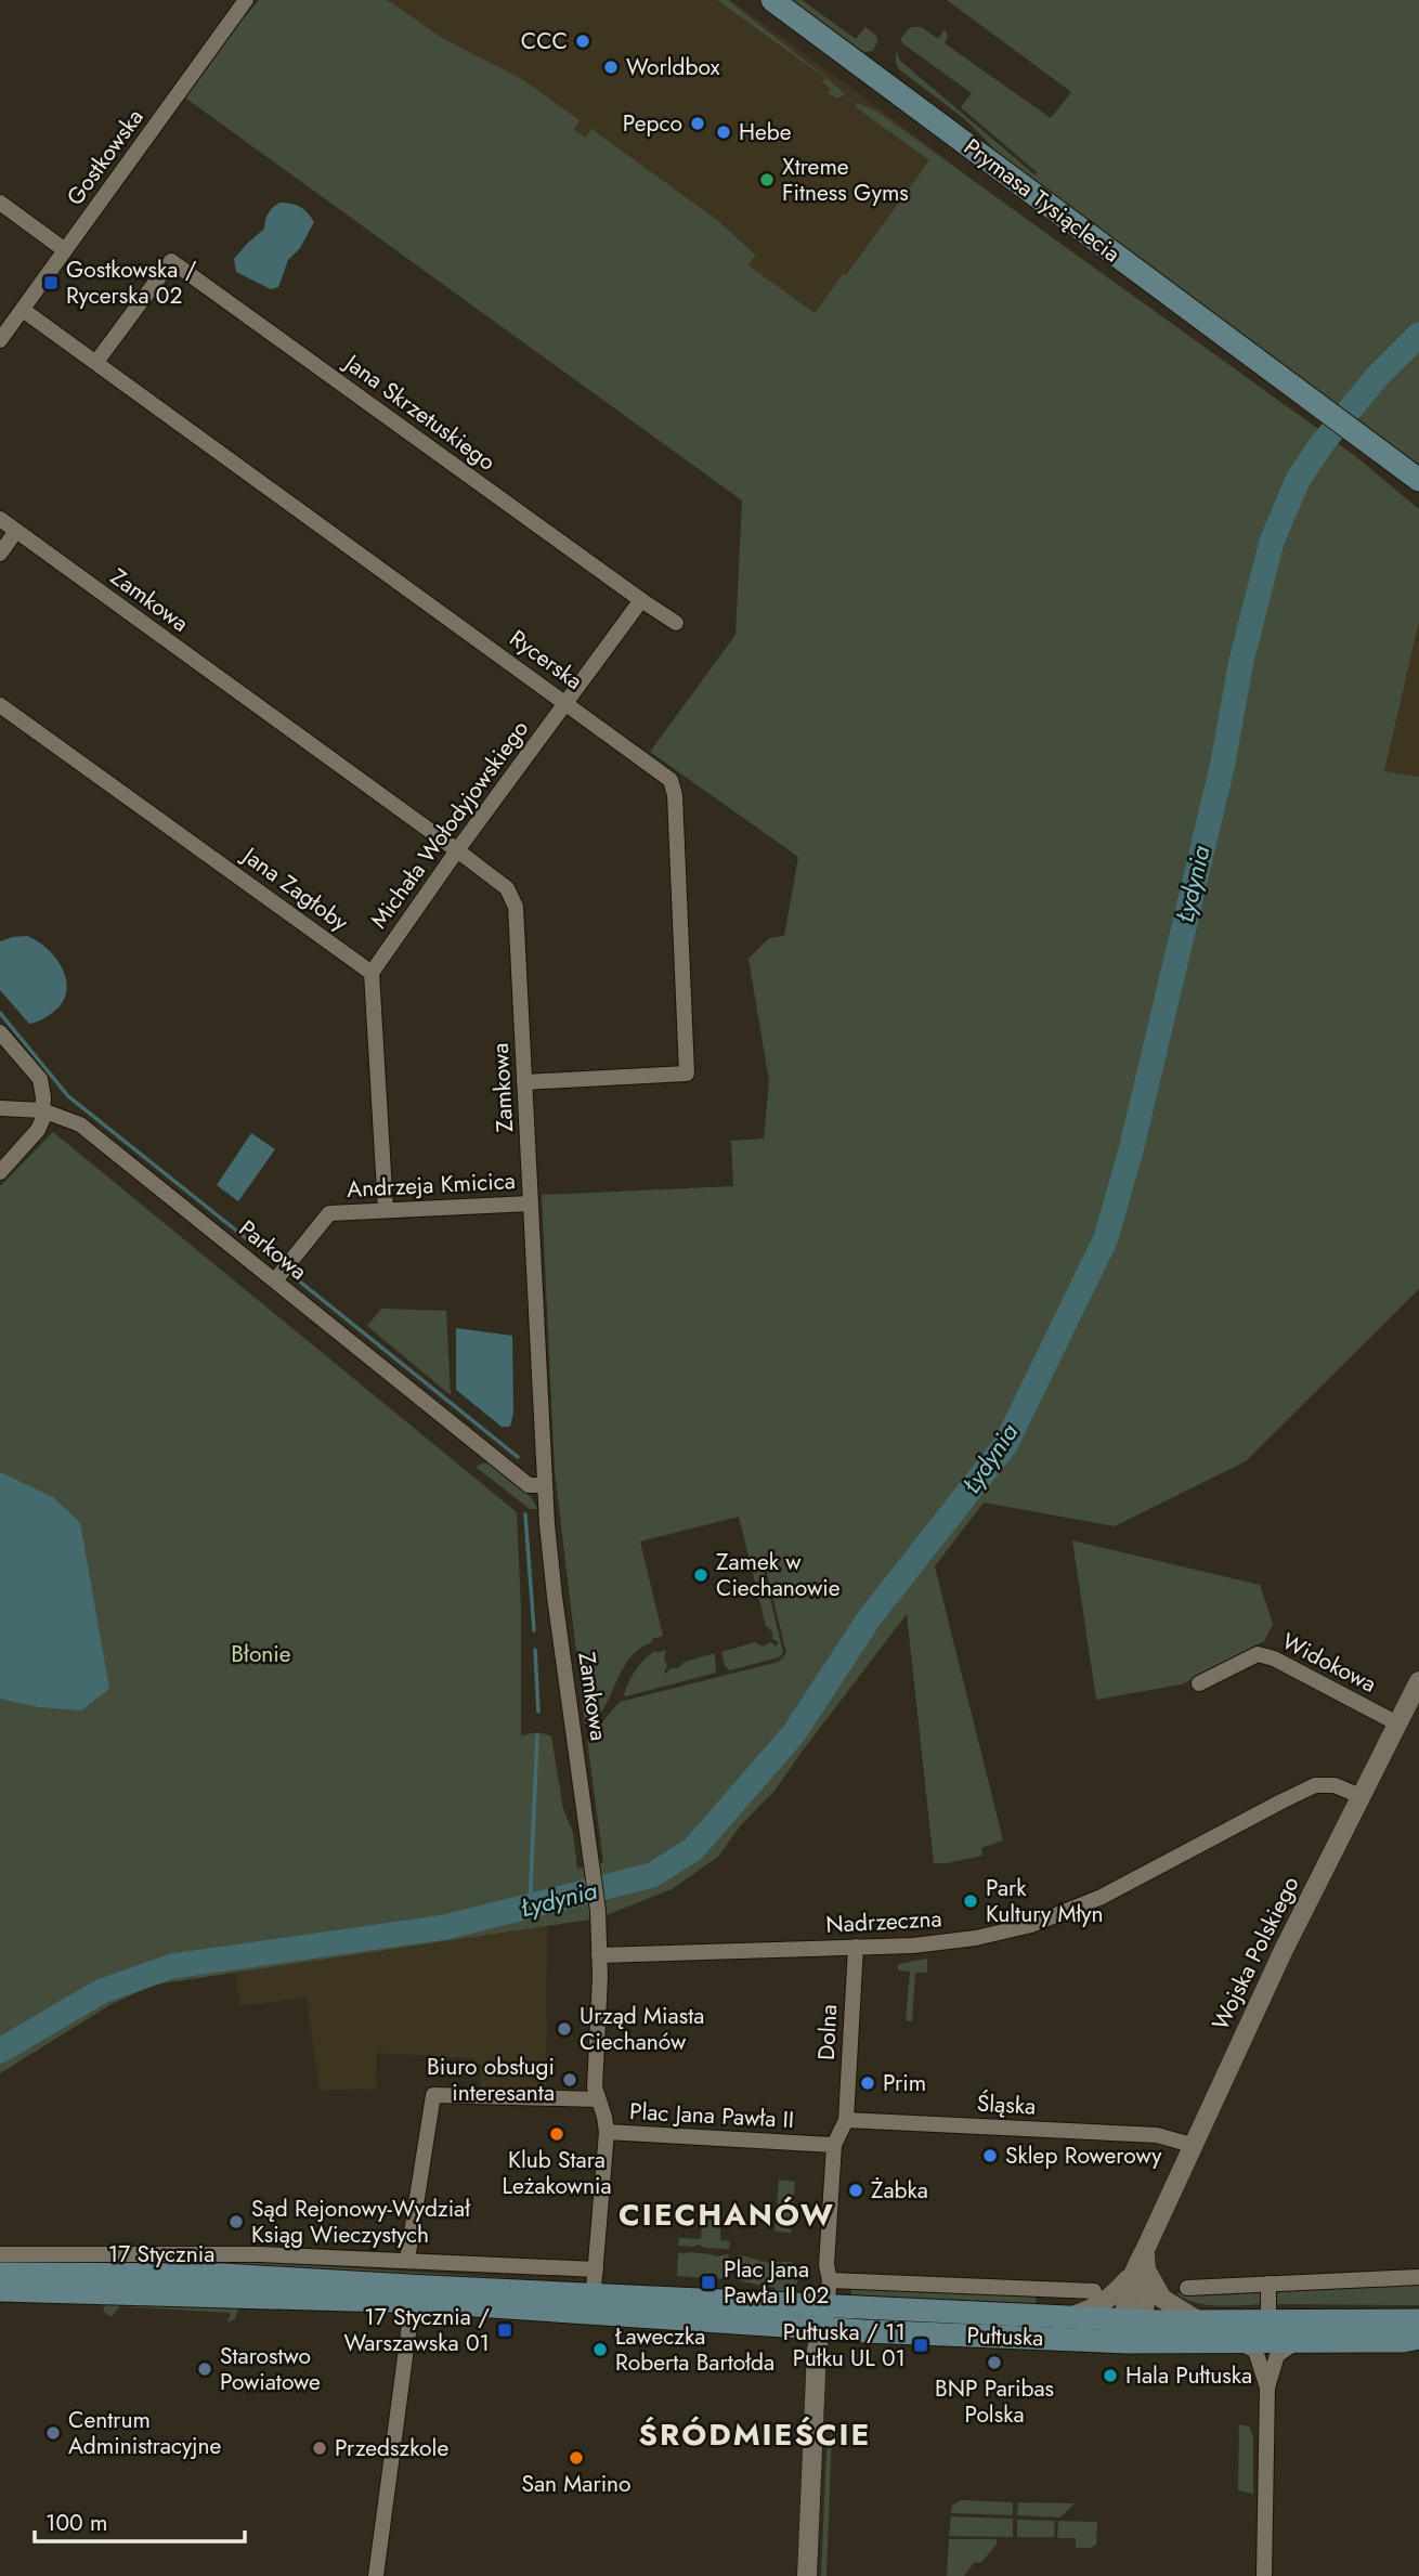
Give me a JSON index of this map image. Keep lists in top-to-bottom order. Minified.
{"streets":{"main road":["Prymasa Tysiąclecia","17 Stycznia","Pułtuska"],"street":["Gostkowska","Jana Skrzetuskiego","Zamkowa","Rycerska","Michała Wołodyjowskiego","Jana Zagłoby","Andrzeja Kmicica","Parkowa","Widokowa","Nadrzeczna","Wojska Polskiego","Dolna","Śląska","Plac Jana Pawła II"]},"crossings":[["Gostkowska","Rycerska"],["Jana Skrzetuskiego","Rycerska"],["Zamkowa","Rycerska"],["Zamkowa","Michała Wołodyjowskiego"],["Zamkowa","Andrzeja Kmicica"],["Zamkowa","Parkowa"],["Zamkowa","Nadrzeczna"],["Zamkowa","Plac Jana Pawła II"],["Rycerska","Michała Wołodyjowskiego"],["Michała Wołodyjowskiego","Jana Zagłoby"],["Andrzeja Kmicica","Parkowa"],["Widokowa","Wojska Polskiego"],["Nadrzeczna","Wojska Polskiego"],["Nadrzeczna","Dolna"],["Wojska Polskiego","Śląska"],["Wojska Polskiego","Pułtuska"],["Dolna","Śląska"],["Plac Jana Pawła II","17 Stycznia"],["Plac Jana Pawła II","Pułtuska"],["17 Stycznia","Pułtuska"]],"districts":["CIECHANÓW","ŚRÓDMIEŚCIE"],"water":["Łydynia"],"parks":["Błonie"],"places":{"other":["CCC","Worldbox","Pepco","Hebe","Xtreme Fitness Gyms","Zamek w Ciechanowie","Park Kultury Młyn","Urząd Miasta Ciechanów","Biuro obsługi interesanta","Prim","Klub Stara Leżakownia","Sklep Rowerowy","Żabka","Sąd Rejonowy-Wydział Ksiąg Wieczystych","Ławeczka Roberta Bartołda","BNP Paribas Polska","Starostwo Powiatowe","Hala Pułtuska","Centrum Administracyjne","Przedszkole","San Marino"],"transit":["Gostkowska / Rycerska 02","Plac Jana Pawła II 02","17 Stycznia / Warszawska 01","Pułtuska / 11 Pułku UL 01"]},"scale_bar":"100 m"}
